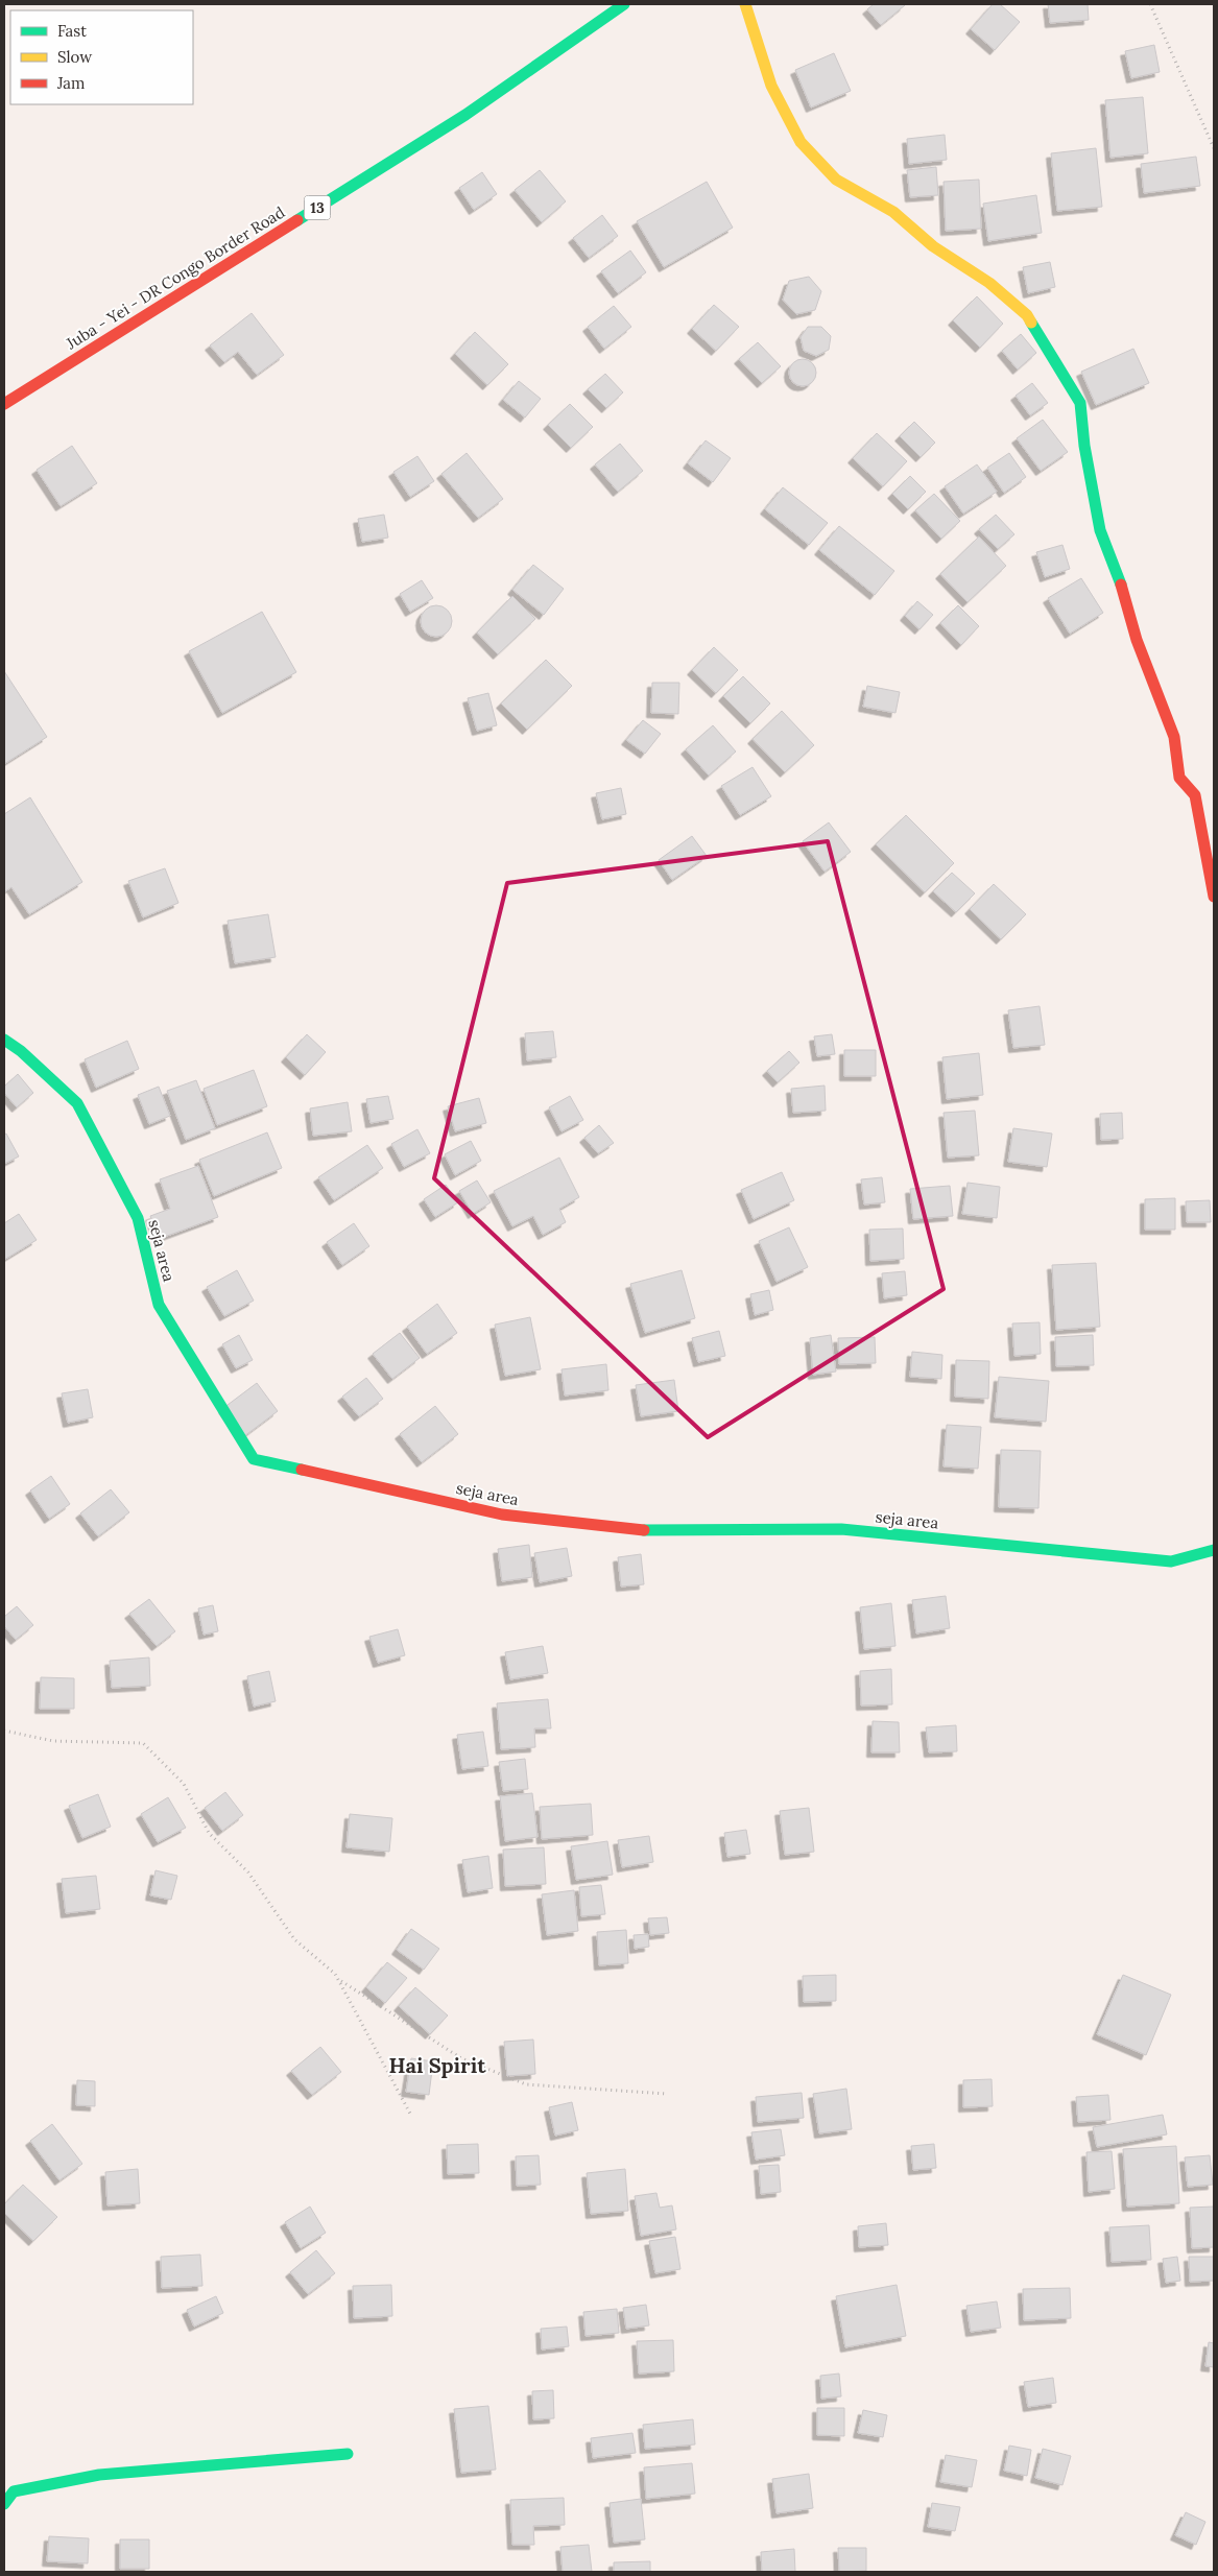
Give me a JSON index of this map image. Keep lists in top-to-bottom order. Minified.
{"streets":{"street":["13","Juba - Yei - DR Congo Border Road","seja area"]},"districts":["Hai Spirit"],"legend":["Fast","Slow","Jam"]}
